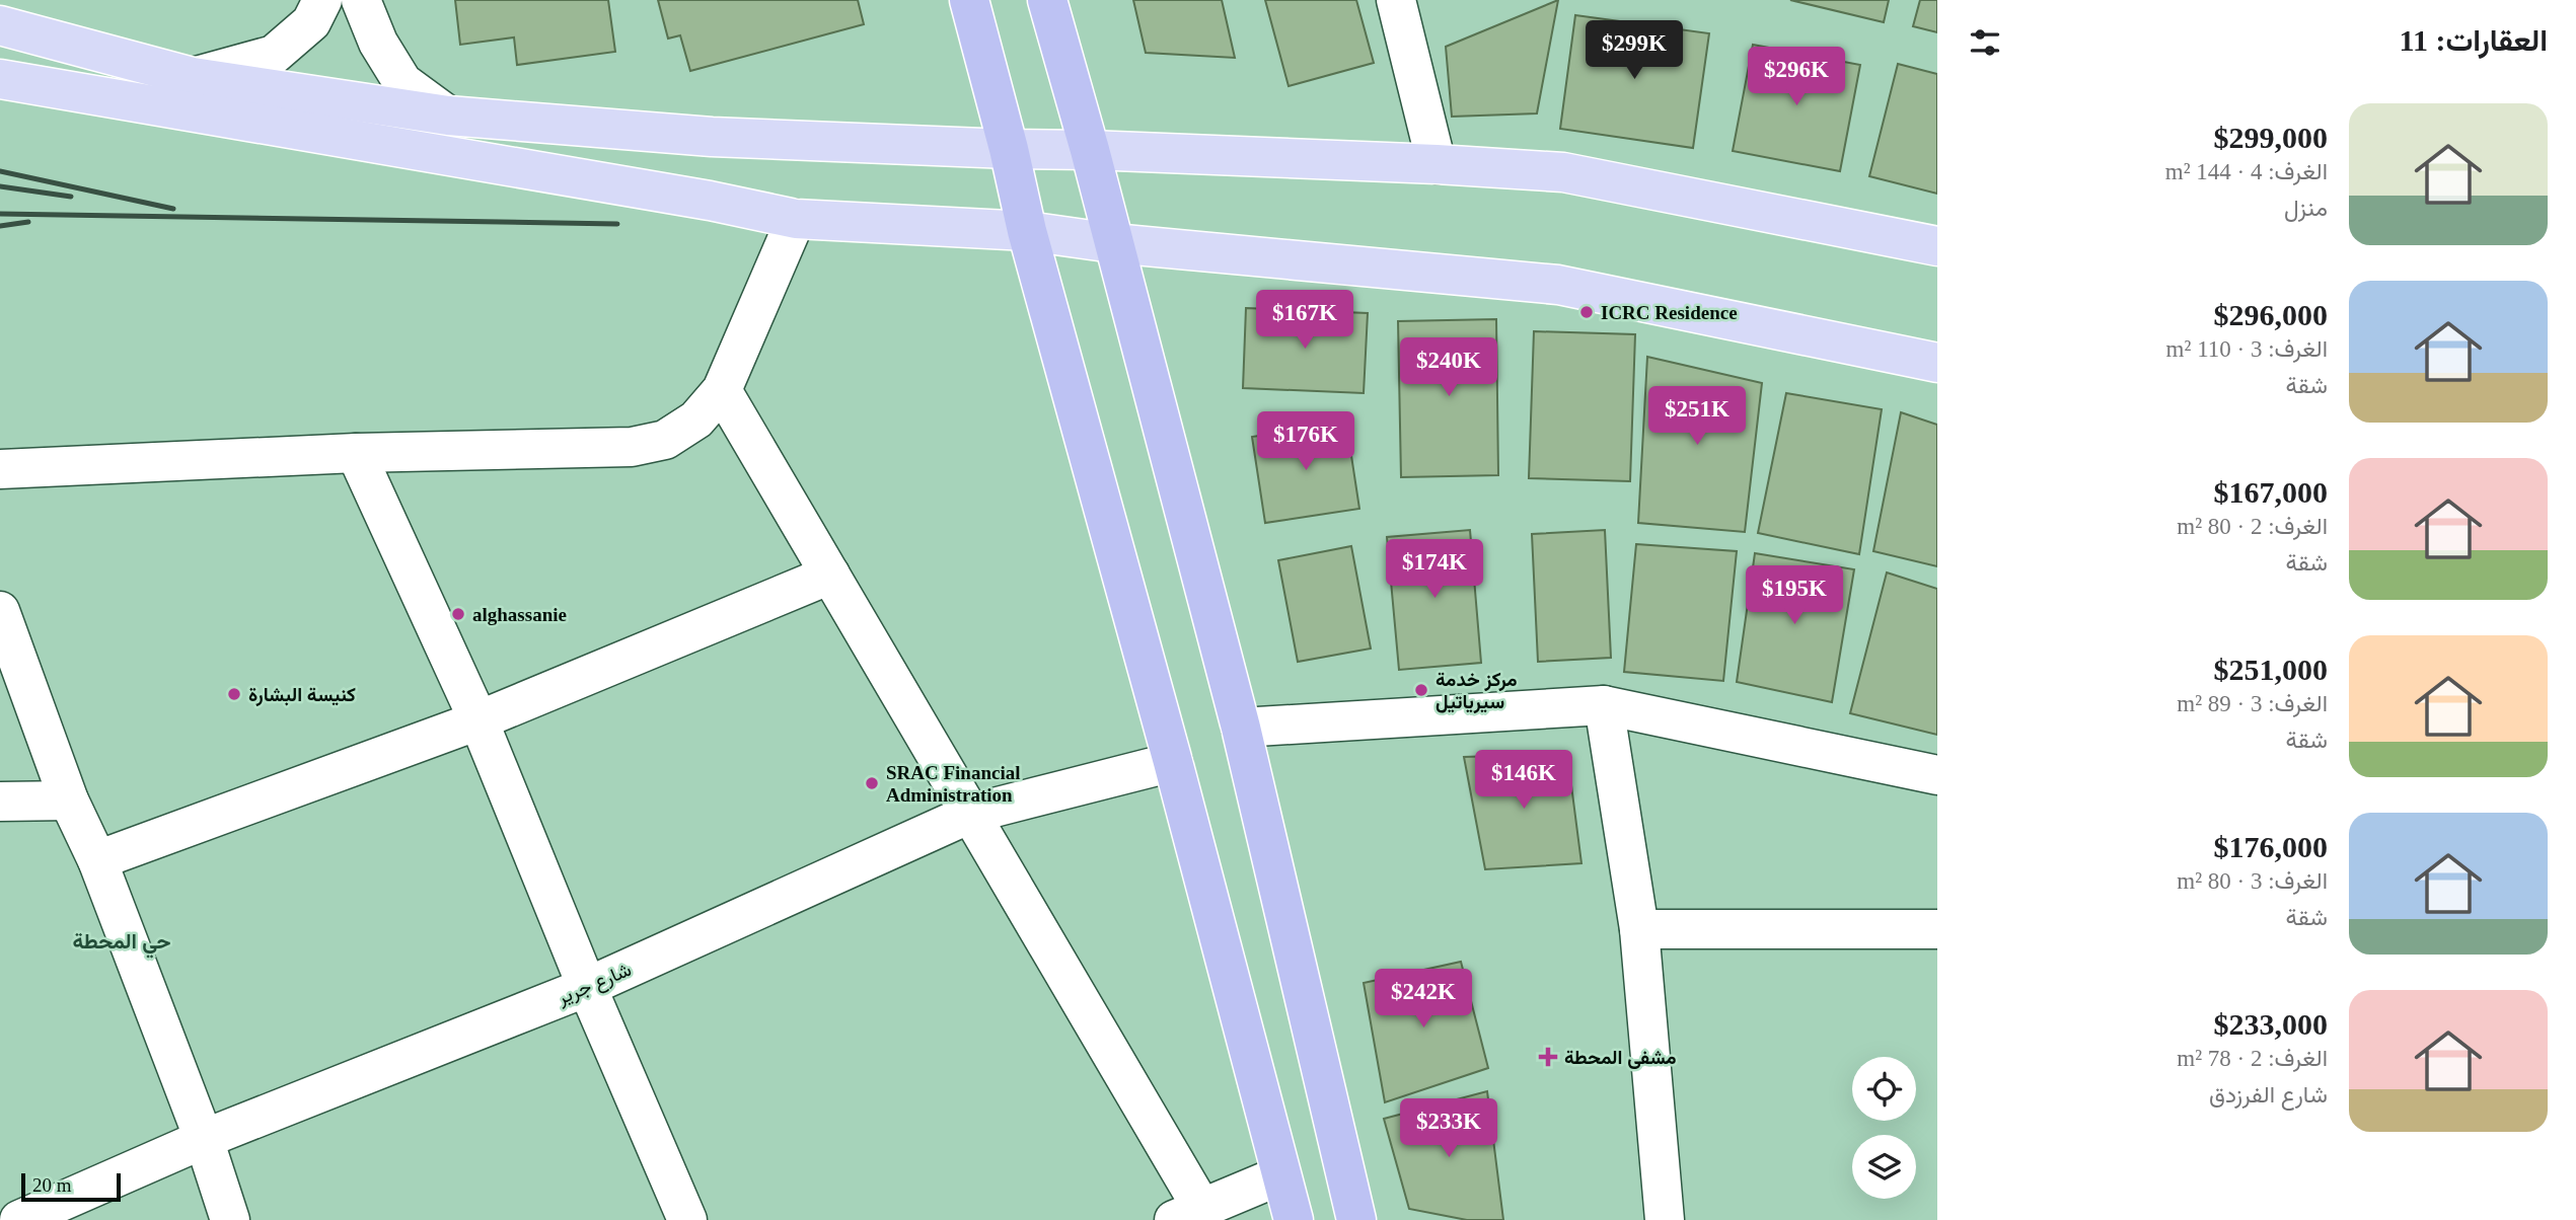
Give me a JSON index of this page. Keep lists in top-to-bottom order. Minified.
{"streets":{"street":["شارع جرير"]},"districts":["حي المحطة"],"places":{"other":["ICRC Residence","alghassanie","مركز خدمة سيرياتيل","كنيسة البشارة","SRAC Financial Administration"],"health":["مشفى المحطة"]},"scale_bar":"20 m","page":{"heading":"العقارات: 11","price":["$299K","$296K","$167K","$240K","$251K","$176K","$174K","$195K","$146K","$242K","$233K"],"list":[{"name":"$299,000","note":"الغرف: 4 · 144 m² · منزل"},{"name":"$296,000","note":"الغرف: 3 · 110 m² · شقة"},{"name":"$167,000","note":"الغرف: 2 · 80 m² · شقة"},{"name":"$251,000","note":"الغرف: 3 · 89 m² · شقة"},{"name":"$176,000","note":"الغرف: 3 · 80 m² · شقة"},{"name":"$233,000","note":"الغرف: 2 · 78 m² · شارع الفرزدق"}],"scale":"20 m"}}
